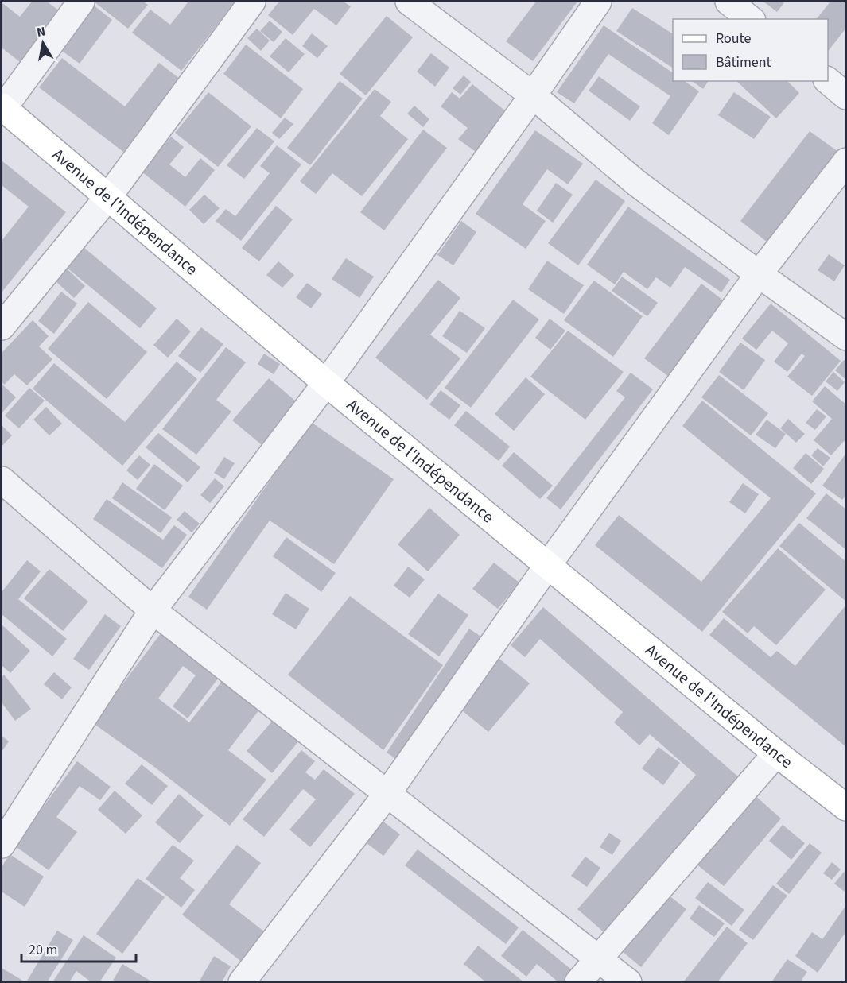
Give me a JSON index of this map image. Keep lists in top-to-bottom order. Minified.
{"streets":{"main road":["Avenue de l'Indépendance"]},"legend":["Route","Bâtiment"],"scale_bar":"20 m","north":"top"}
